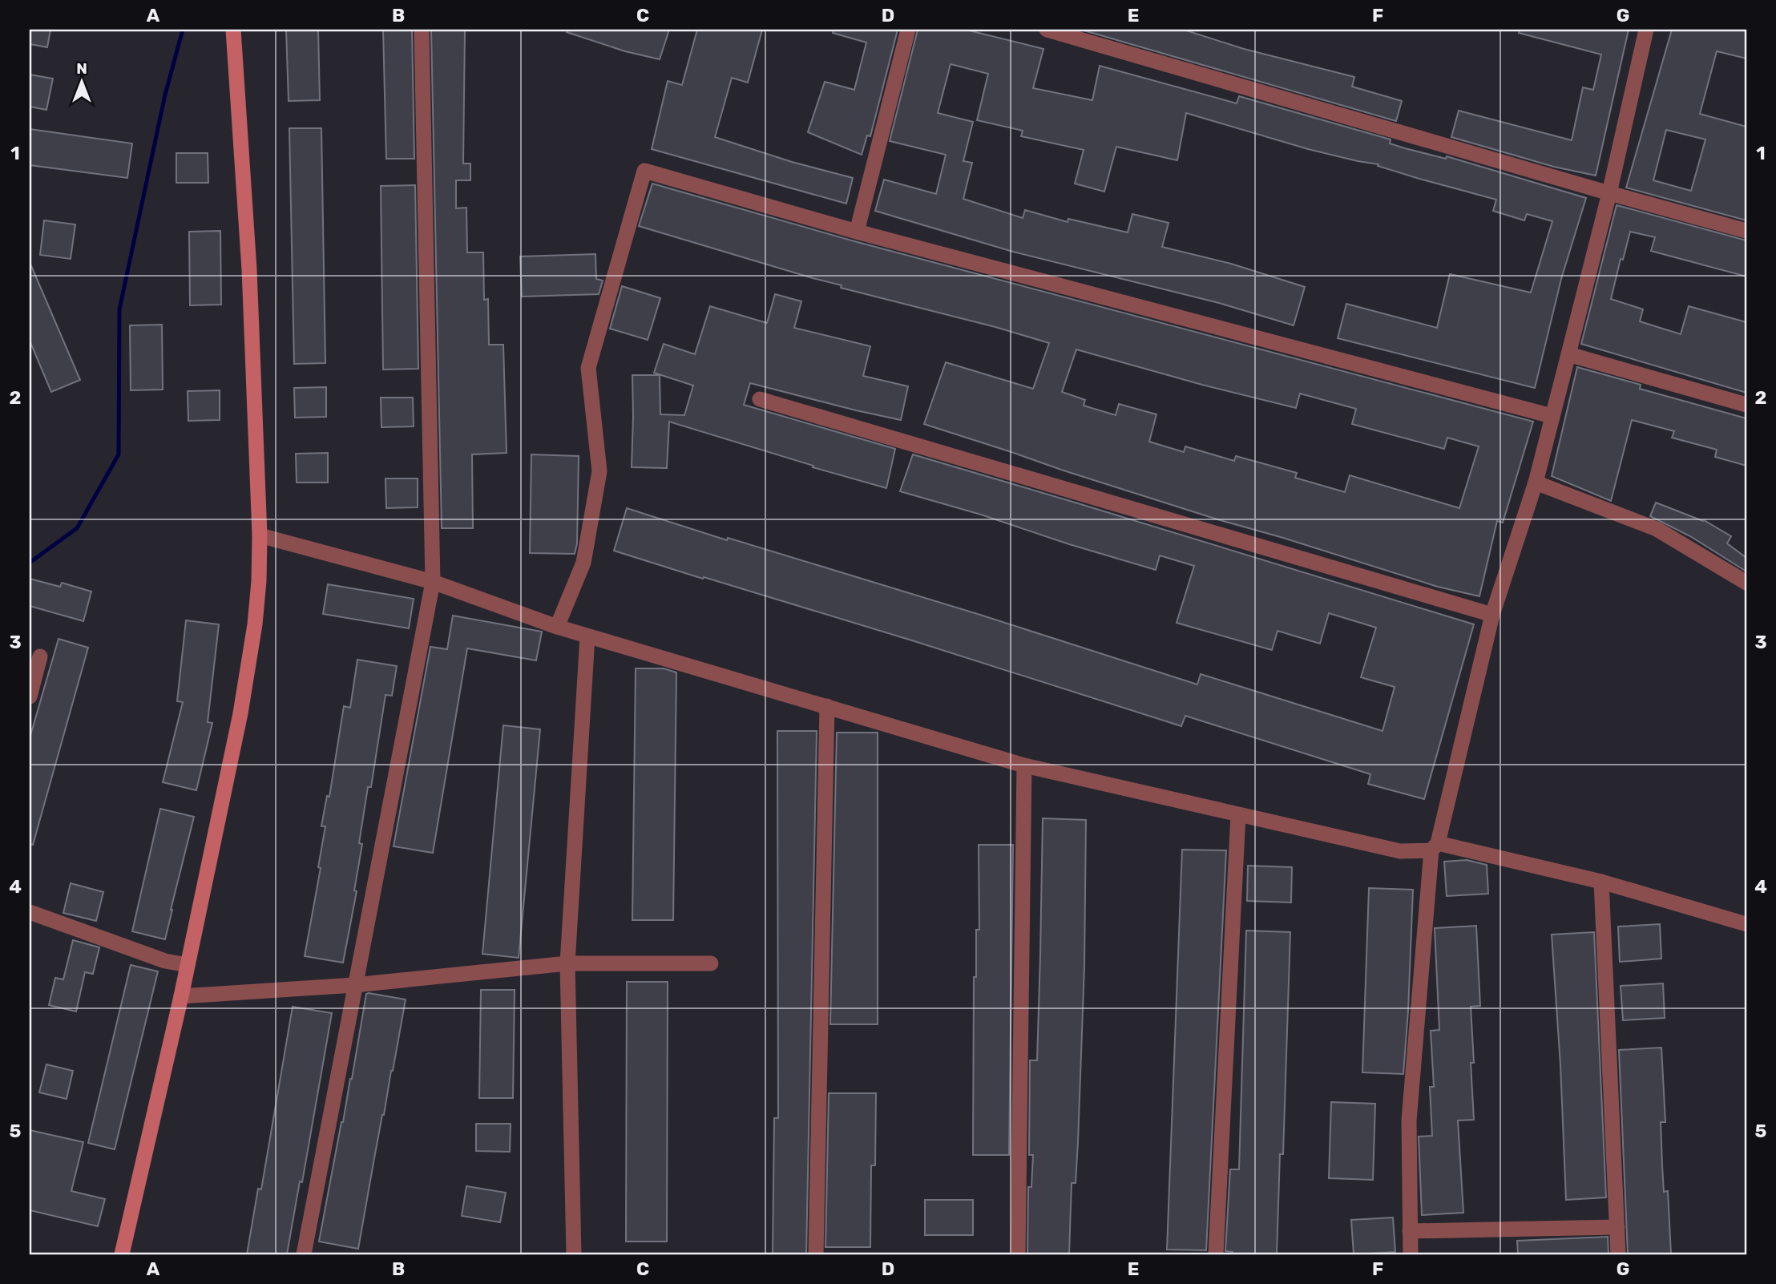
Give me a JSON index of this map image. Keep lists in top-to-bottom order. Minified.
{"north":"top","grid":{"columns":["A","B","C","D","E","F","G"],"rows":["1","2","3","4","5"]}}
